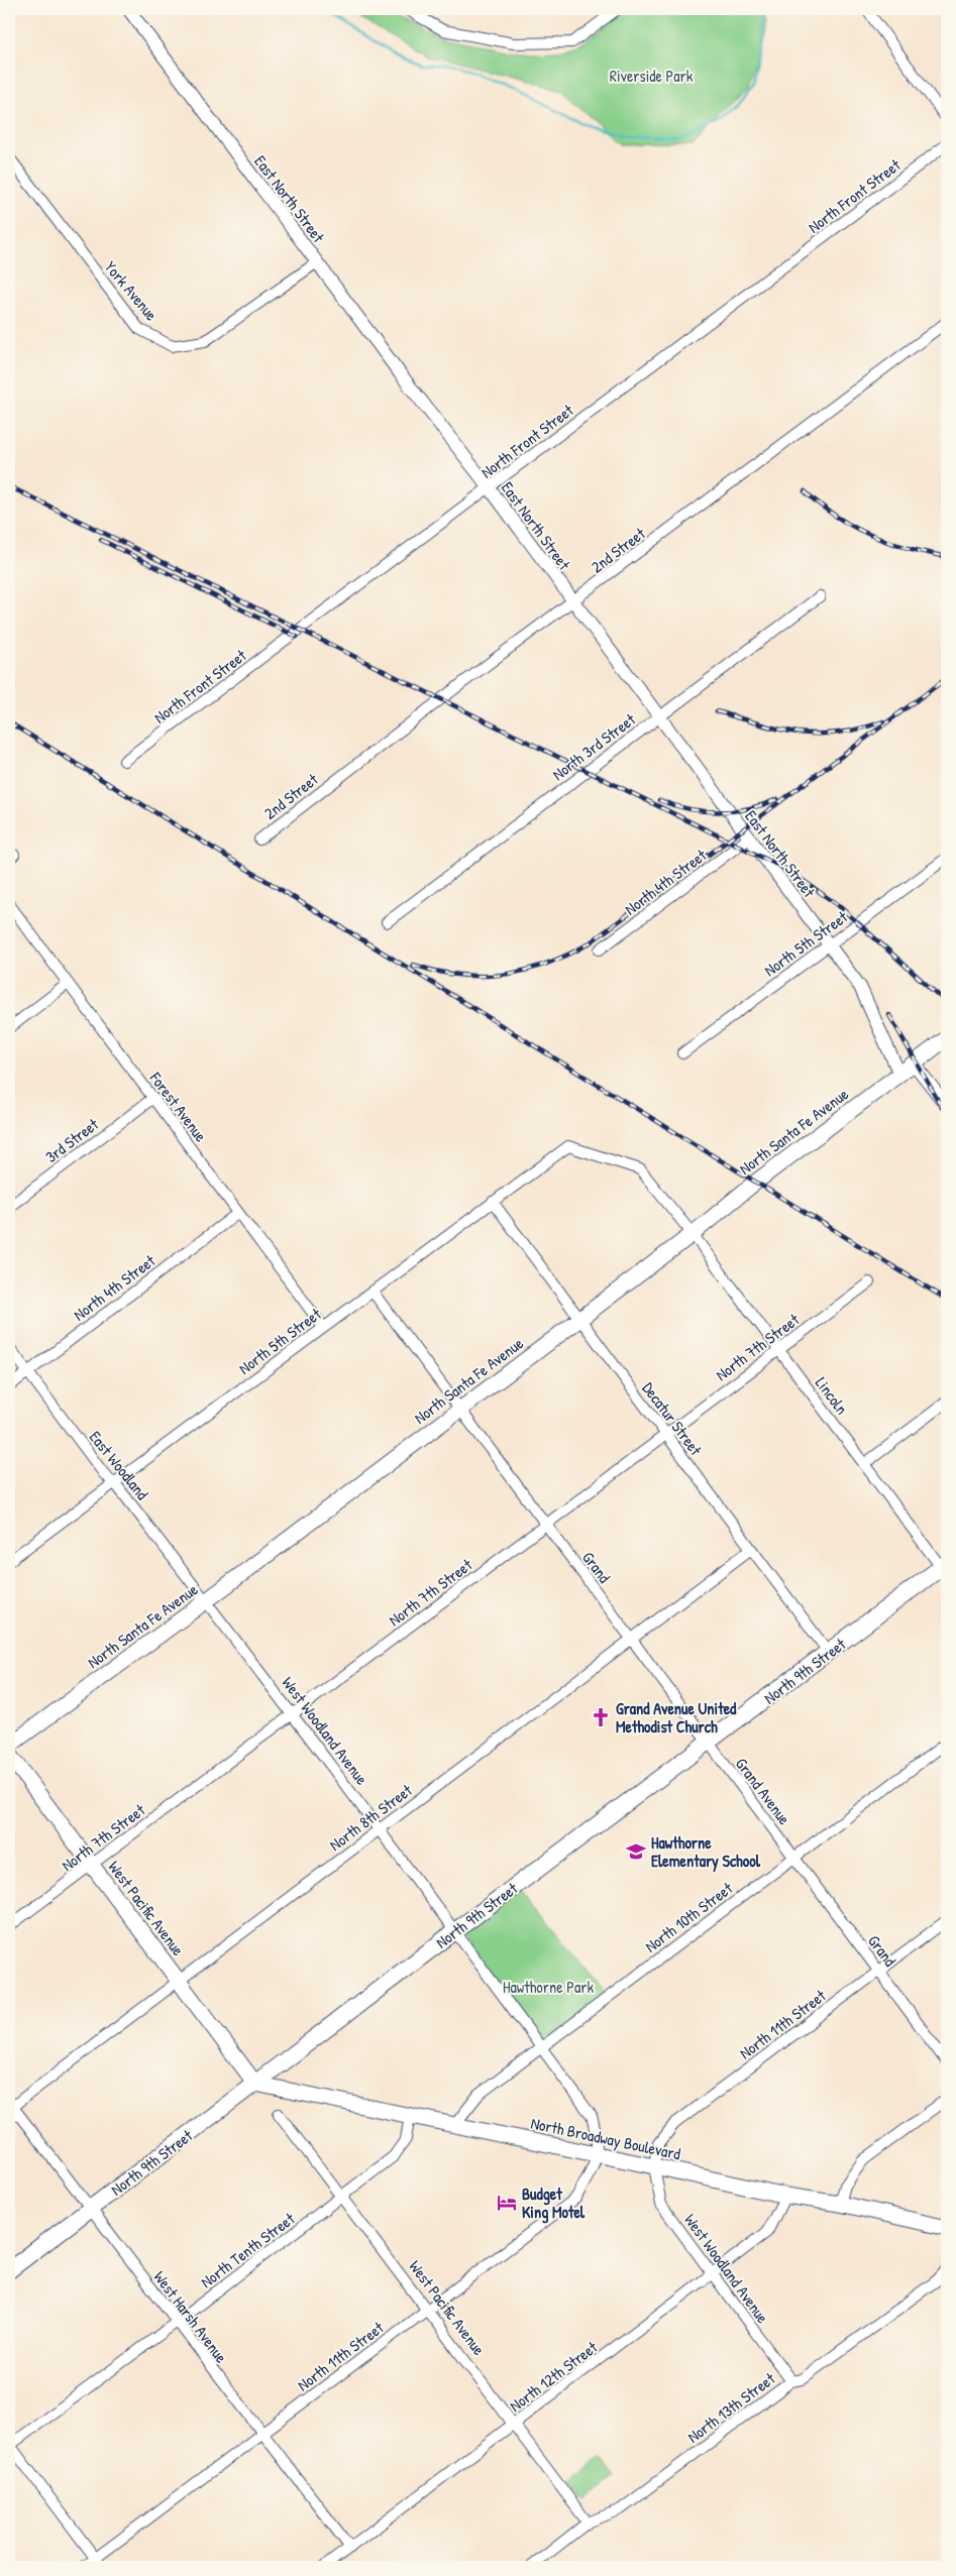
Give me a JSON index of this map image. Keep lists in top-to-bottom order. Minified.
{"streets":{"main road":["North Santa Fe Avenue","North 9th Street","West Pacific Avenue","North Broadway Boulevard"],"street":["North Front Street","East North Street","York Avenue","2nd Street","North 3rd Street","North 4th Street","North 5th Street","Forest Avenue","3rd Street","North 7th Street","Lincoln","Decatur Street","East Woodland","Grand","West Woodland Avenue","Grand Avenue","North 8th Street","North 10th Street","North 11th Street","North Tenth Street","West Harsh Avenue","North 12th Street","North 13th Street"]},"crossings":[["North Front Street","East North Street"],["East North Street","York Avenue"],["East North Street","2nd Street"],["East North Street","North 3rd Street"],["East North Street","North 4th Street"],["East North Street","North 5th Street"],["East North Street","North Santa Fe Avenue"],["North 4th Street","Forest Avenue"],["North 4th Street","East Woodland"],["North 5th Street","Forest Avenue"],["North 5th Street","Lincoln"],["North 5th Street","Decatur Street"],["North 5th Street","East Woodland"],["North 5th Street","Grand"],["Forest Avenue","3rd Street"],["North Santa Fe Avenue","Lincoln"],["North Santa Fe Avenue","Decatur Street"],["North Santa Fe Avenue","East Woodland"],["North Santa Fe Avenue","Grand"],["North Santa Fe Avenue","West Woodland Avenue"],["North 7th Street","Lincoln"],["North 7th Street","Decatur Street"],["North 7th Street","Grand"],["North 7th Street","West Woodland Avenue"],["North 7th Street","West Pacific Avenue"],["Lincoln","North 9th Street"],["Decatur Street","North 9th Street"],["Decatur Street","North 8th Street"],["East Woodland","West Woodland Avenue"],["Grand","North 9th Street"],["Grand","Grand Avenue"],["Grand","North 8th Street"],["Grand","North 10th Street"],["Grand","North 11th Street"],["North 9th Street","West Woodland Avenue"],["North 9th Street","Grand Avenue"],["North 9th Street","West Pacific Avenue"],["North 9th Street","North Broadway Boulevard"],["North 9th Street","West Harsh Avenue"],["West Woodland Avenue","North 8th Street"],["West Woodland Avenue","North 10th Street"],["West Woodland Avenue","North 11th Street"],["West Woodland Avenue","North Broadway Boulevard"],["West Woodland Avenue","North 12th Street"],["West Woodland Avenue","North 13th Street"],["Grand Avenue","North 10th Street"],["North 8th Street","West Pacific Avenue"],["North 8th Street","West Harsh Avenue"],["West Pacific Avenue","North 11th Street"],["West Pacific Avenue","North Broadway Boulevard"],["West Pacific Avenue","North Tenth Street"],["West Pacific Avenue","North 12th Street"],["West Pacific Avenue","North 13th Street"],["North 10th Street","North Broadway Boulevard"],["North 11th Street","North Broadway Boulevard"],["North 11th Street","West Harsh Avenue"],["North Broadway Boulevard","North Tenth Street"],["North Broadway Boulevard","North 12th Street"],["North Tenth Street","West Harsh Avenue"],["West Harsh Avenue","North 12th Street"]],"parks":["Riverside Park","Hawthorne Park"],"places":{"church":["Grand Avenue United Methodist Church"],"school or university":["Hawthorne Elementary School"],"hotel":["Budget King Motel"]}}
